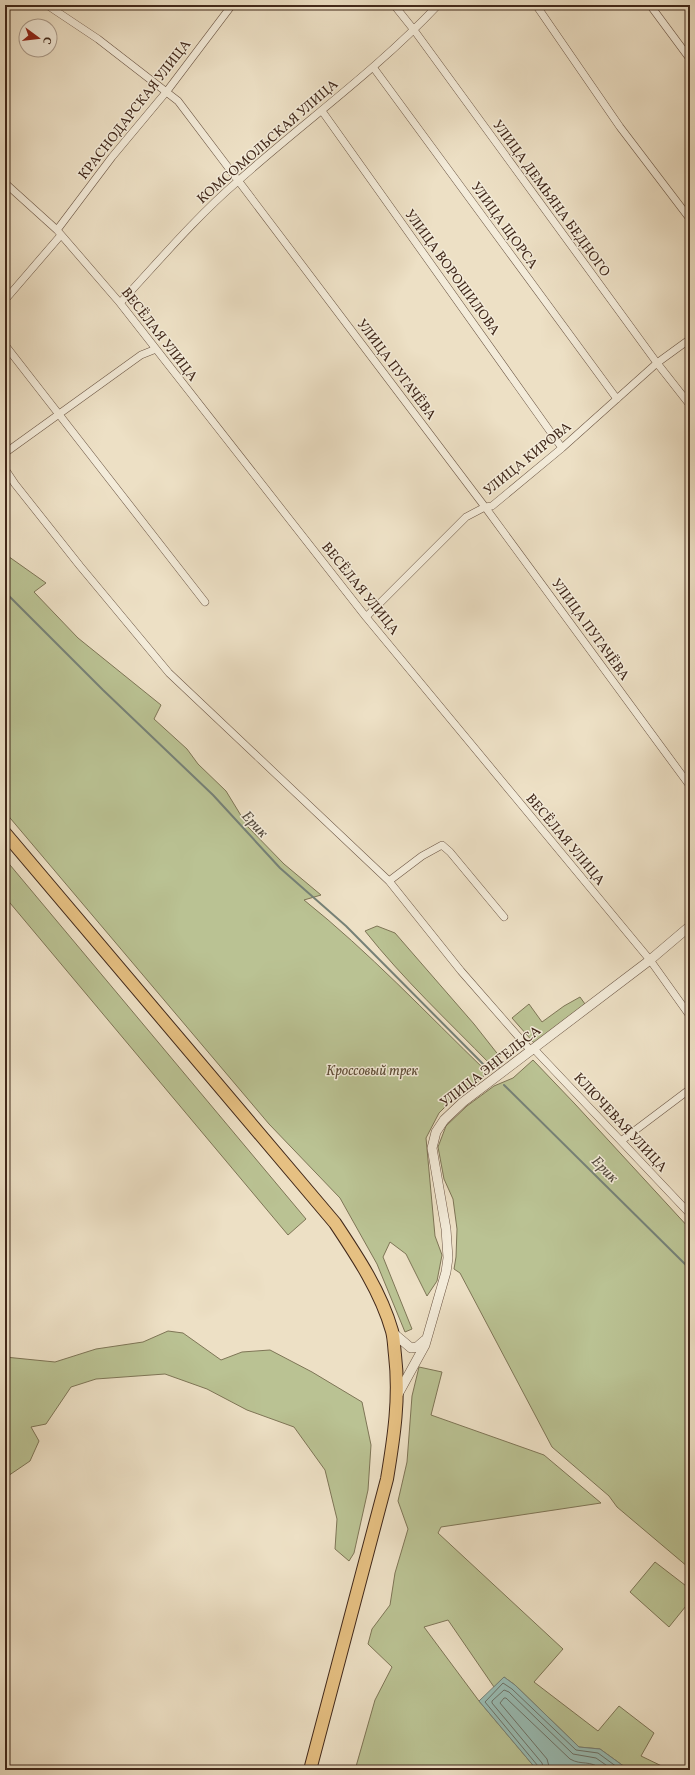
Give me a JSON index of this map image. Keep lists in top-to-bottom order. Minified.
{"streets":{"street":["КРАСНОДАРСКАЯ УЛИЦА","КОМСОМОЛЬСКАЯ УЛИЦА","УЛИЦА ДЕМЬЯНА БЕДНОГО","УЛИЦА ЩОРСА","УЛИЦА ВОРОШИЛОВА","ВЕСЁЛАЯ УЛИЦА","УЛИЦА ПУГАЧЁВА","УЛИЦА КИРОВА","УЛИЦА ЭНГЕЛЬСА","КЛЮЧЕВАЯ УЛИЦА"]},"crossings":[["КРАСНОДАРСКАЯ УЛИЦА","ВЕСЁЛАЯ УЛИЦА"],["КРАСНОДАРСКАЯ УЛИЦА","УЛИЦА ПУГАЧЁВА"],["КОМСОМОЛЬСКАЯ УЛИЦА","УЛИЦА ДЕМЬЯНА БЕДНОГО"],["КОМСОМОЛЬСКАЯ УЛИЦА","УЛИЦА ЩОРСА"],["КОМСОМОЛЬСКАЯ УЛИЦА","УЛИЦА ВОРОШИЛОВА"],["КОМСОМОЛЬСКАЯ УЛИЦА","ВЕСЁЛАЯ УЛИЦА"],["КОМСОМОЛЬСКАЯ УЛИЦА","УЛИЦА ПУГАЧЁВА"],["УЛИЦА ДЕМЬЯНА БЕДНОГО","УЛИЦА КИРОВА"],["УЛИЦА ЩОРСА","УЛИЦА КИРОВА"],["УЛИЦА ВОРОШИЛОВА","УЛИЦА КИРОВА"],["ВЕСЁЛАЯ УЛИЦА","УЛИЦА КИРОВА"],["ВЕСЁЛАЯ УЛИЦА","УЛИЦА ЭНГЕЛЬСА"],["УЛИЦА ПУГАЧЁВА","УЛИЦА КИРОВА"],["УЛИЦА ЭНГЕЛЬСА","КЛЮЧЕВАЯ УЛИЦА"]],"water":["Ерик"],"parks":["Кроссовый трек"],"north":"right"}
